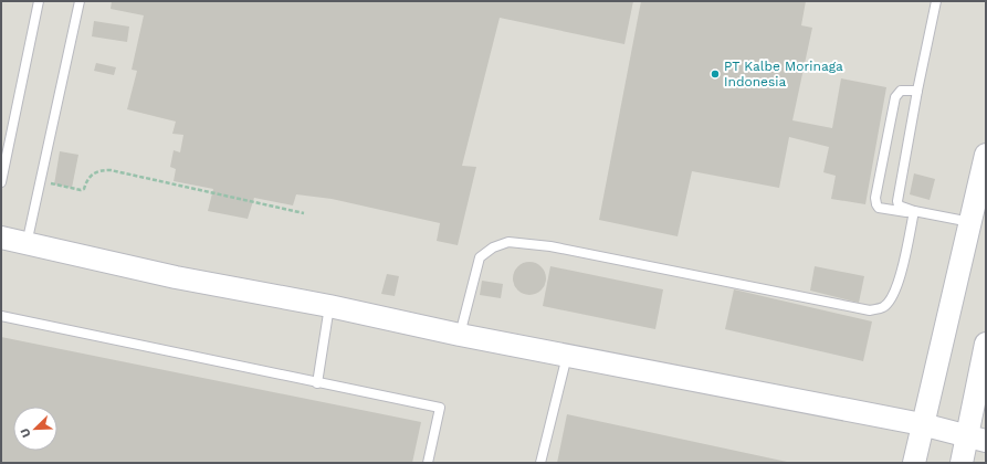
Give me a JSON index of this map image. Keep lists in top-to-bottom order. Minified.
{"places":["PT Kalbe Morinaga Indonesia"],"north":"bottom left"}
